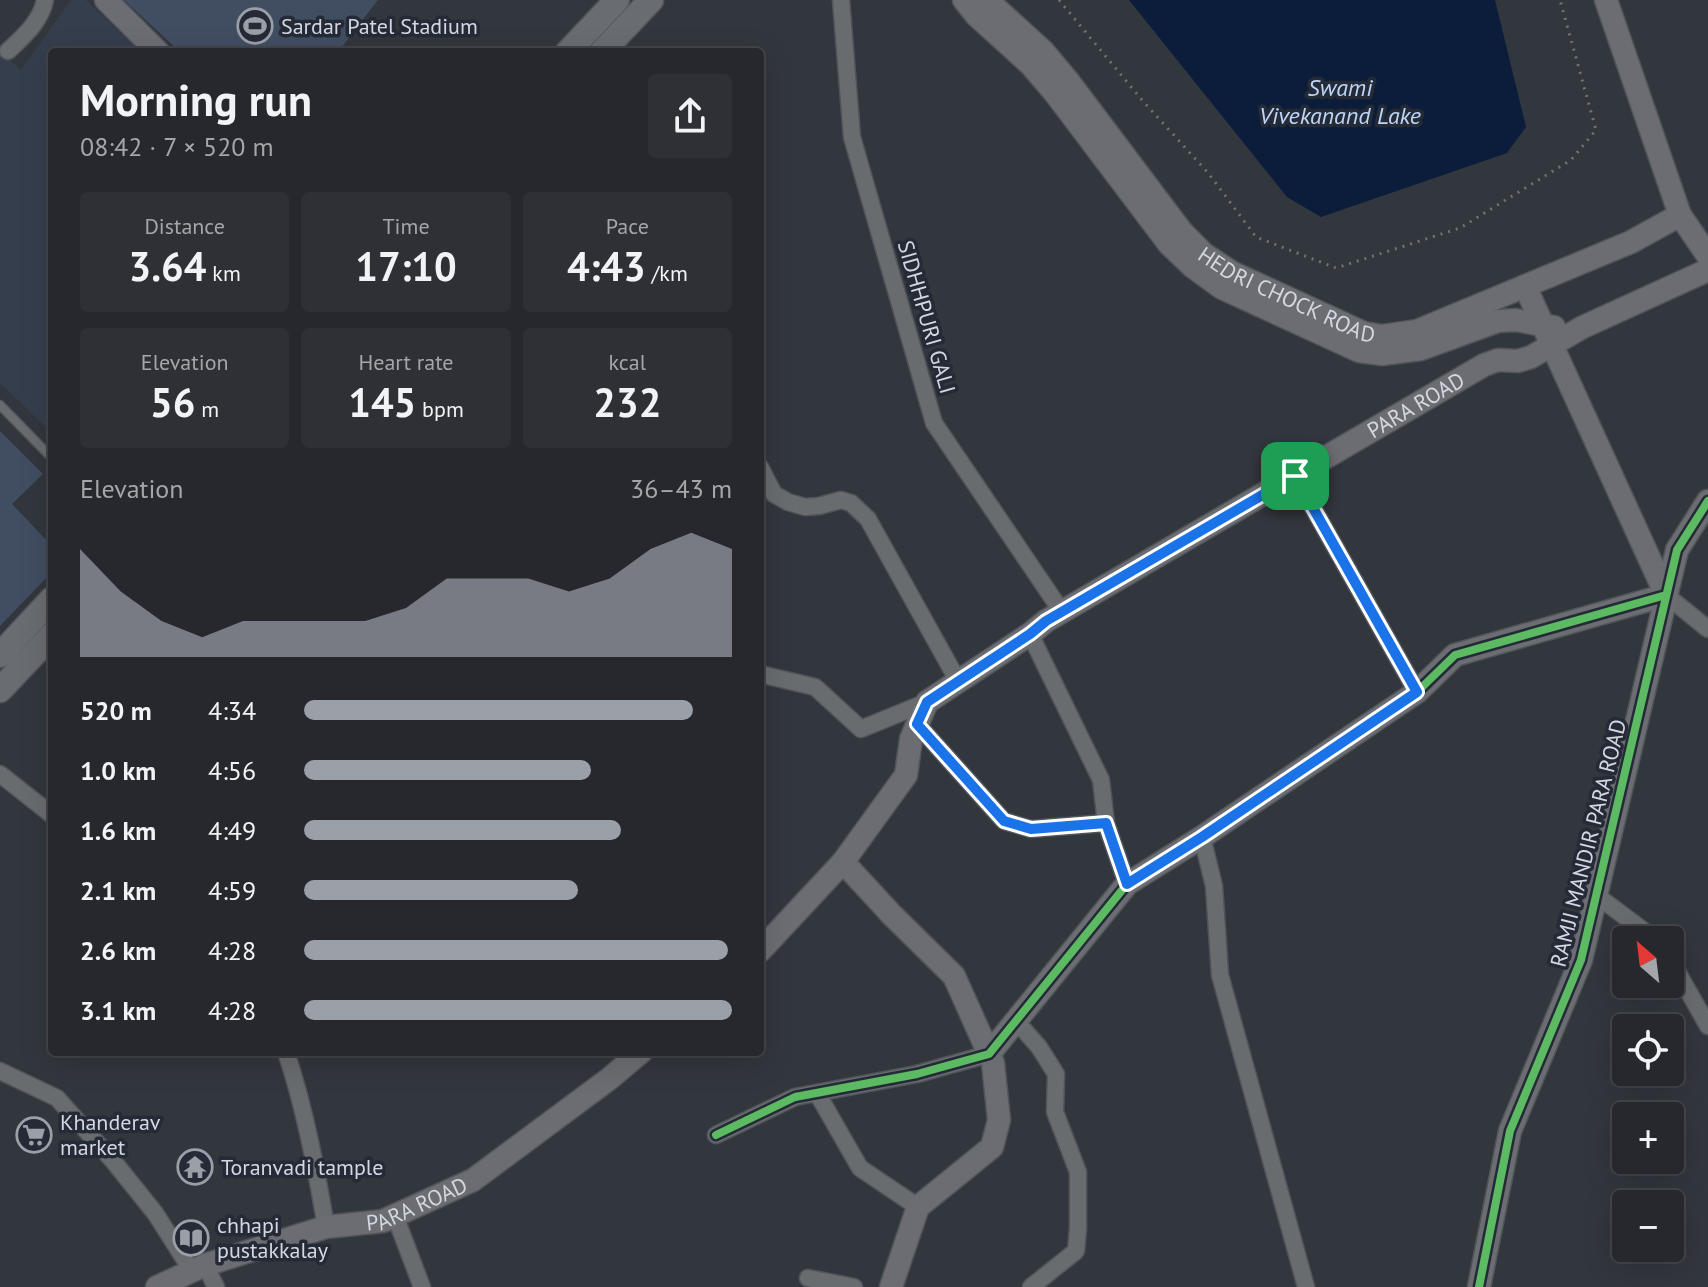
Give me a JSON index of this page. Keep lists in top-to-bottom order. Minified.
{"streets":{"street":["HEDRI CHOCK ROAD","SIDHHPURI GALI","PARA ROAD","RAMJI MANDIR PARA ROAD"]},"crossings":[["HEDRI CHOCK ROAD","PARA ROAD"],["SIDHHPURI GALI","PARA ROAD"]],"water":["Swami Vivekanand Lake"],"places":{"sports":["Sardar Patel Stadium"],"supermarket":["Khanderav market"],"temple":["Toranvadi tample"],"library":["chhapi pustakkalay"]},"north":"top left","page":{"heading":["Morning run","08:42 · 7 × 520 m"],"stats":[["Distance","3.64 km"],["Time","17:10"],["Pace","4:43 /km"],["Elevation","56 m"],["Heart rate","145 bpm"],["kcal","232"]],"chart":["Elevation","36–43 m"],"list":[{"name":"520 m","note":"4:34"},{"name":"1.0 km","note":"4:56"},{"name":"1.6 km","note":"4:49"},{"name":"2.1 km","note":"4:59"},{"name":"2.6 km","note":"4:28"},{"name":"3.1 km","note":"4:28"}],"map_buttons":["+","−"]}}
